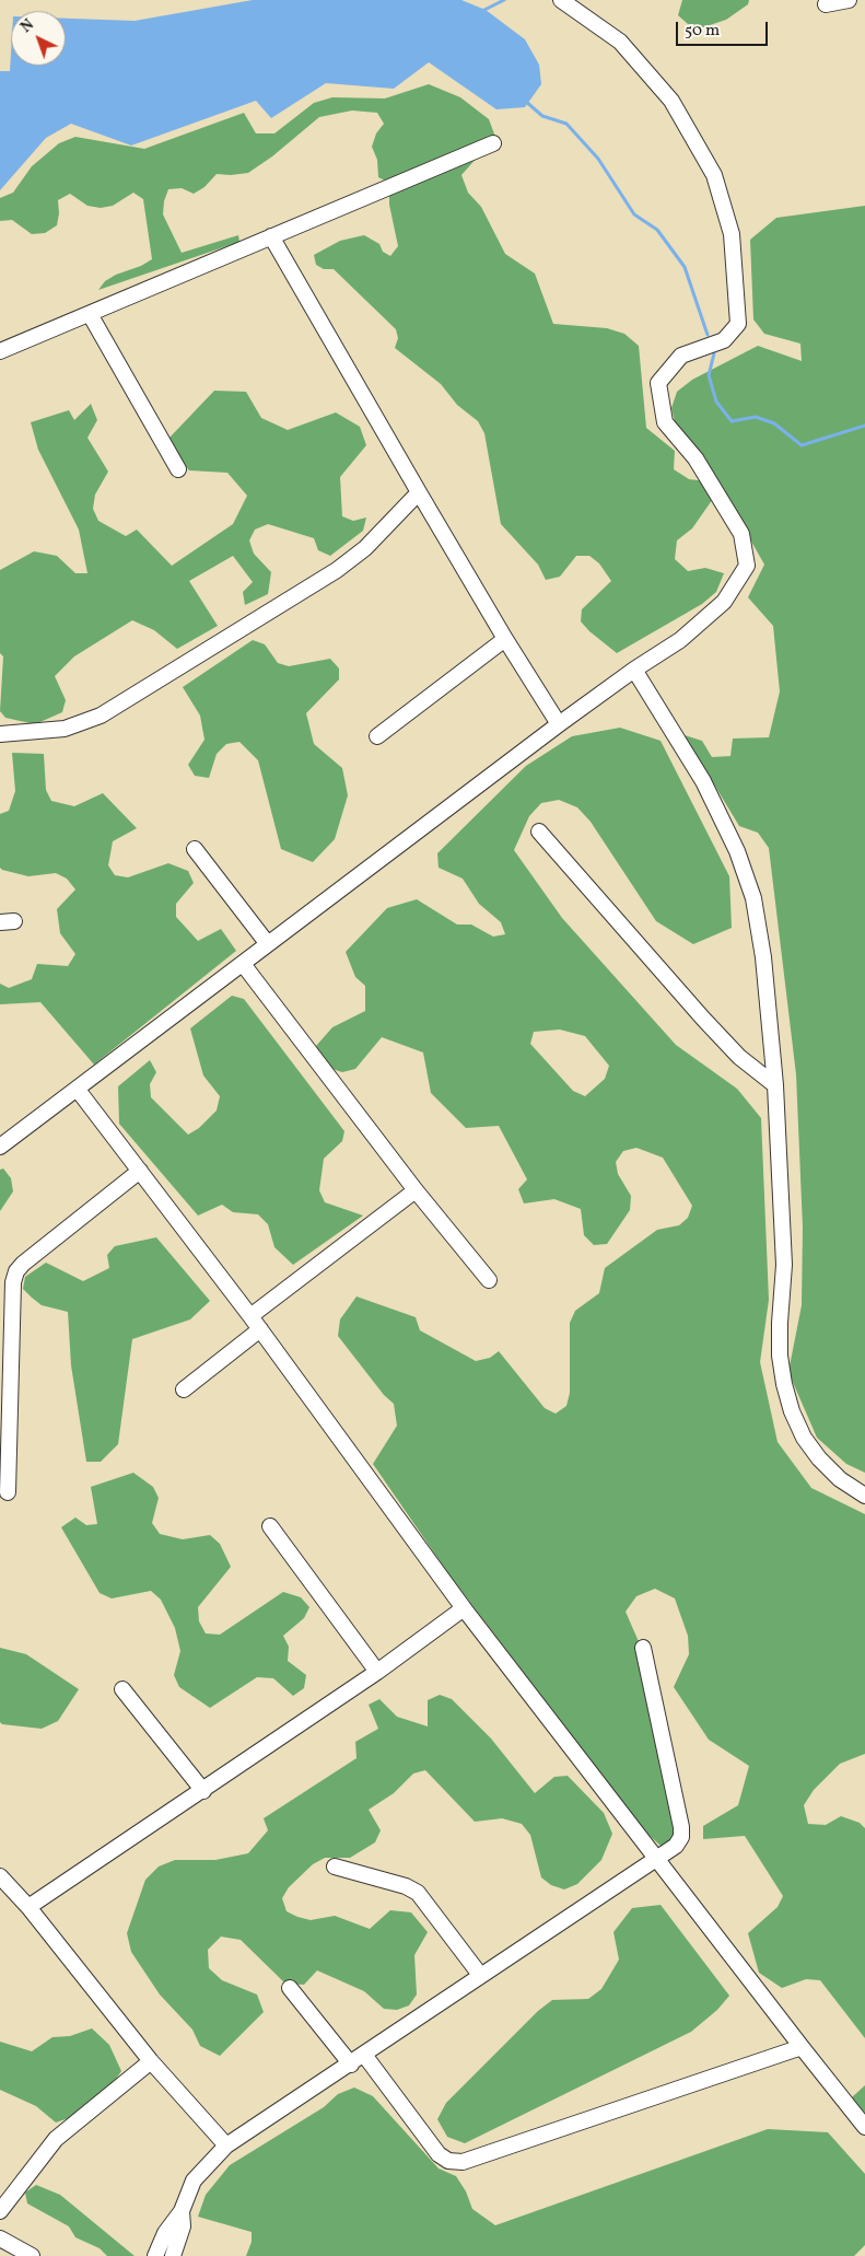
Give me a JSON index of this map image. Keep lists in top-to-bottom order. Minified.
{"scale_bar":"50 m","north":"top left"}
